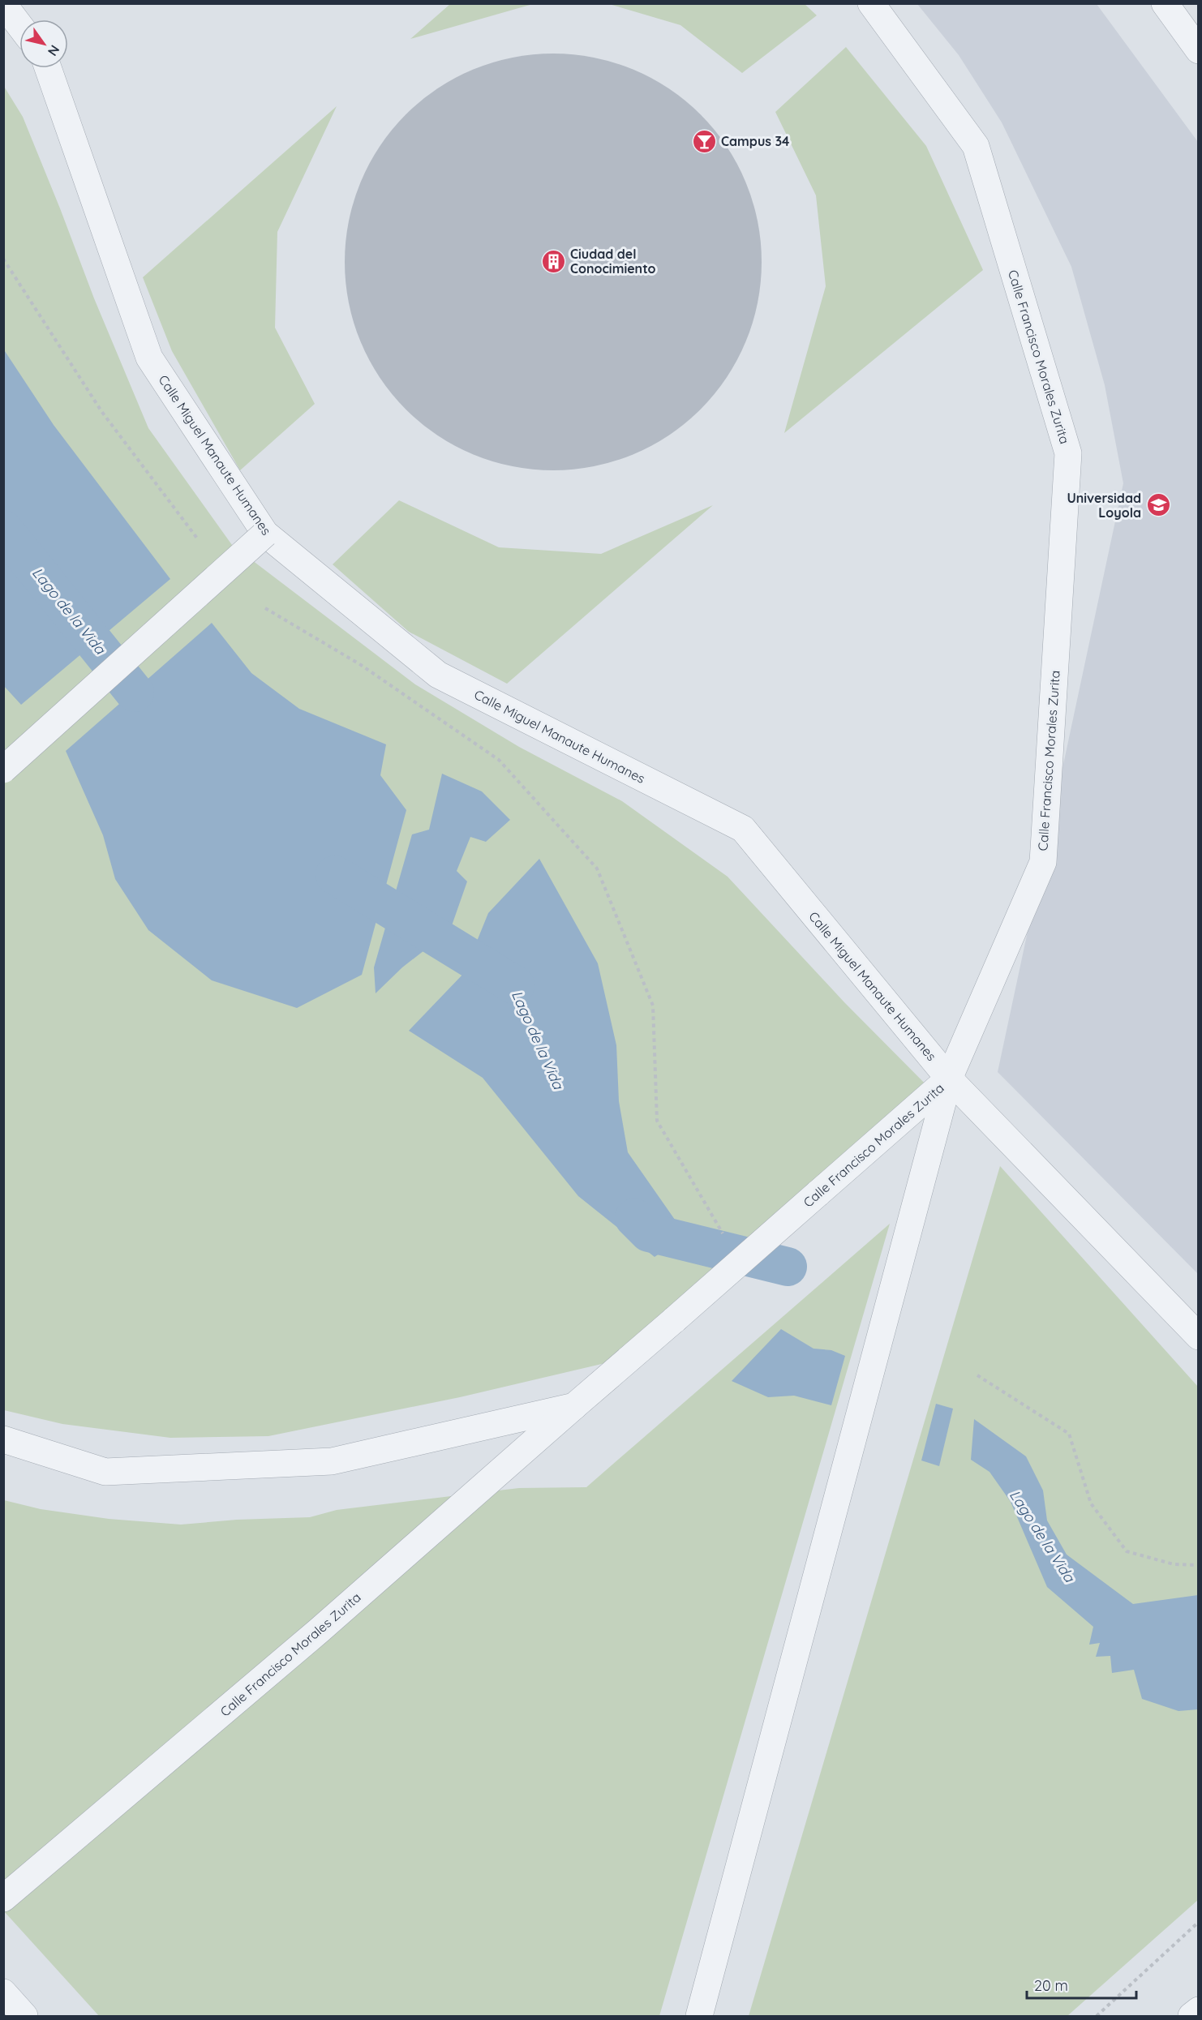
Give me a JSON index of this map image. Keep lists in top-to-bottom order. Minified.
{"streets":{"street":["Calle Francisco Morales Zurita","Calle Miguel Manaute Humanes"]},"crossings":[["Calle Francisco Morales Zurita","Calle Miguel Manaute Humanes"]],"water":["Lago de la Vida"],"places":{"bar":["Campus 34"],"building":["Ciudad del Conocimiento"],"school or university":["Universidad Loyola"]},"scale_bar":"20 m","north":"bottom right"}
